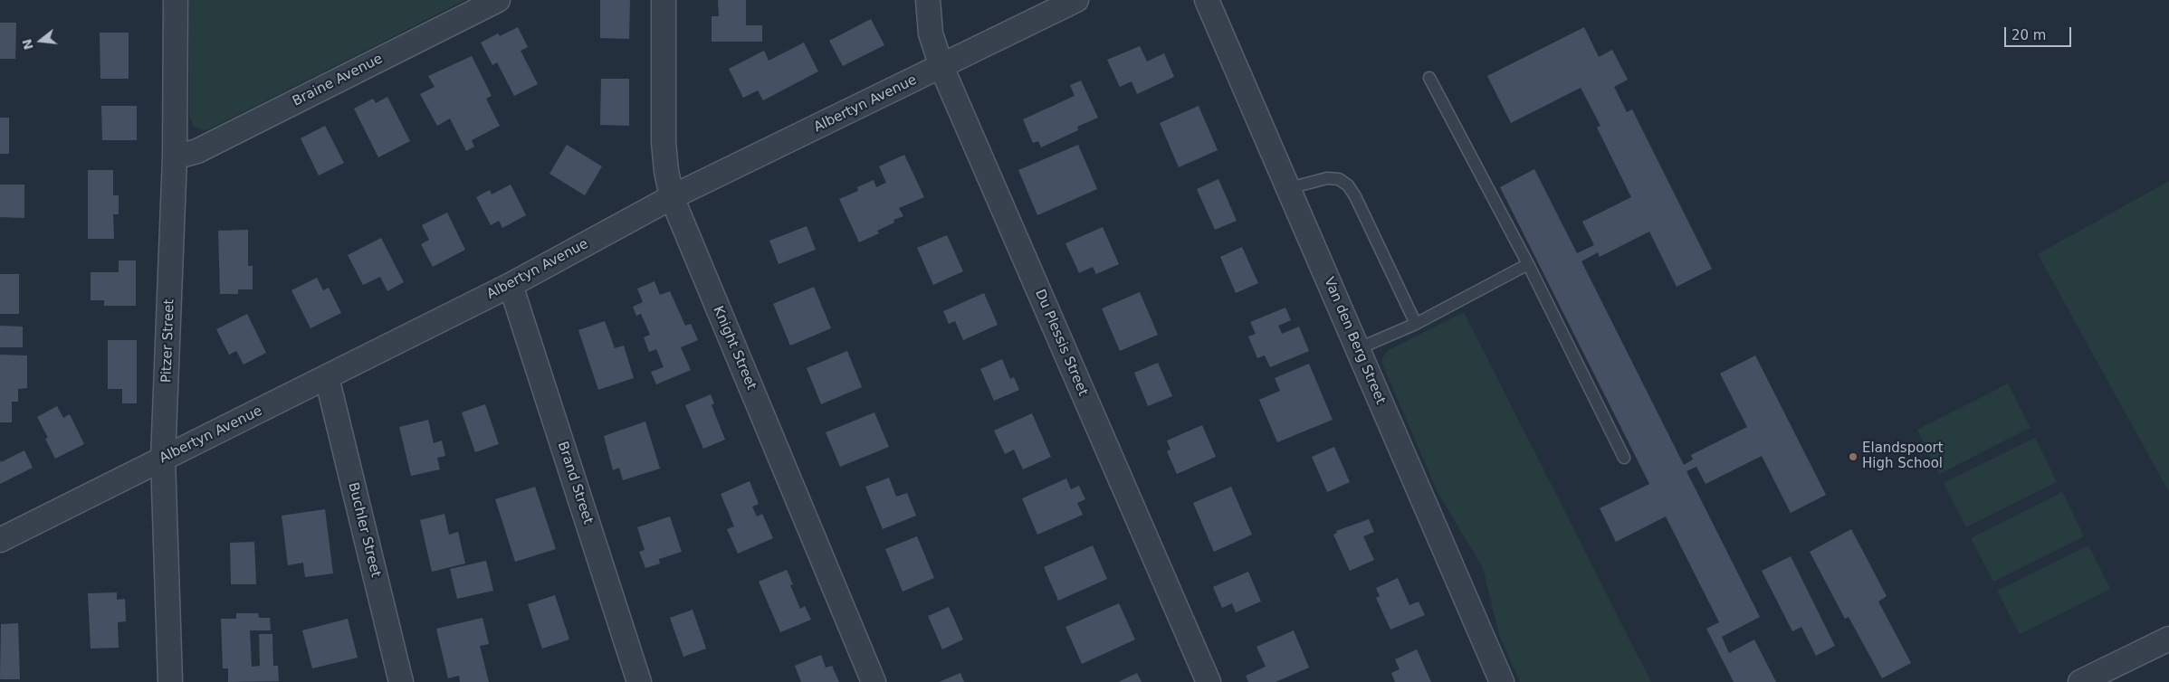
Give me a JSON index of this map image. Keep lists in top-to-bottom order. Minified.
{"streets":{"street":["Braine Avenue","Albertyn Avenue","Pitzer Street","Van den Berg Street","Du Plessis Street","Knight Street","Brand Street","Buchler Street"]},"crossings":[["Braine Avenue","Pitzer Street"],["Albertyn Avenue","Pitzer Street"],["Albertyn Avenue","Du Plessis Street"],["Albertyn Avenue","Knight Street"],["Albertyn Avenue","Brand Street"],["Albertyn Avenue","Buchler Street"]],"places":["Elandspoort High School"],"scale_bar":"20 m","north":"left"}
